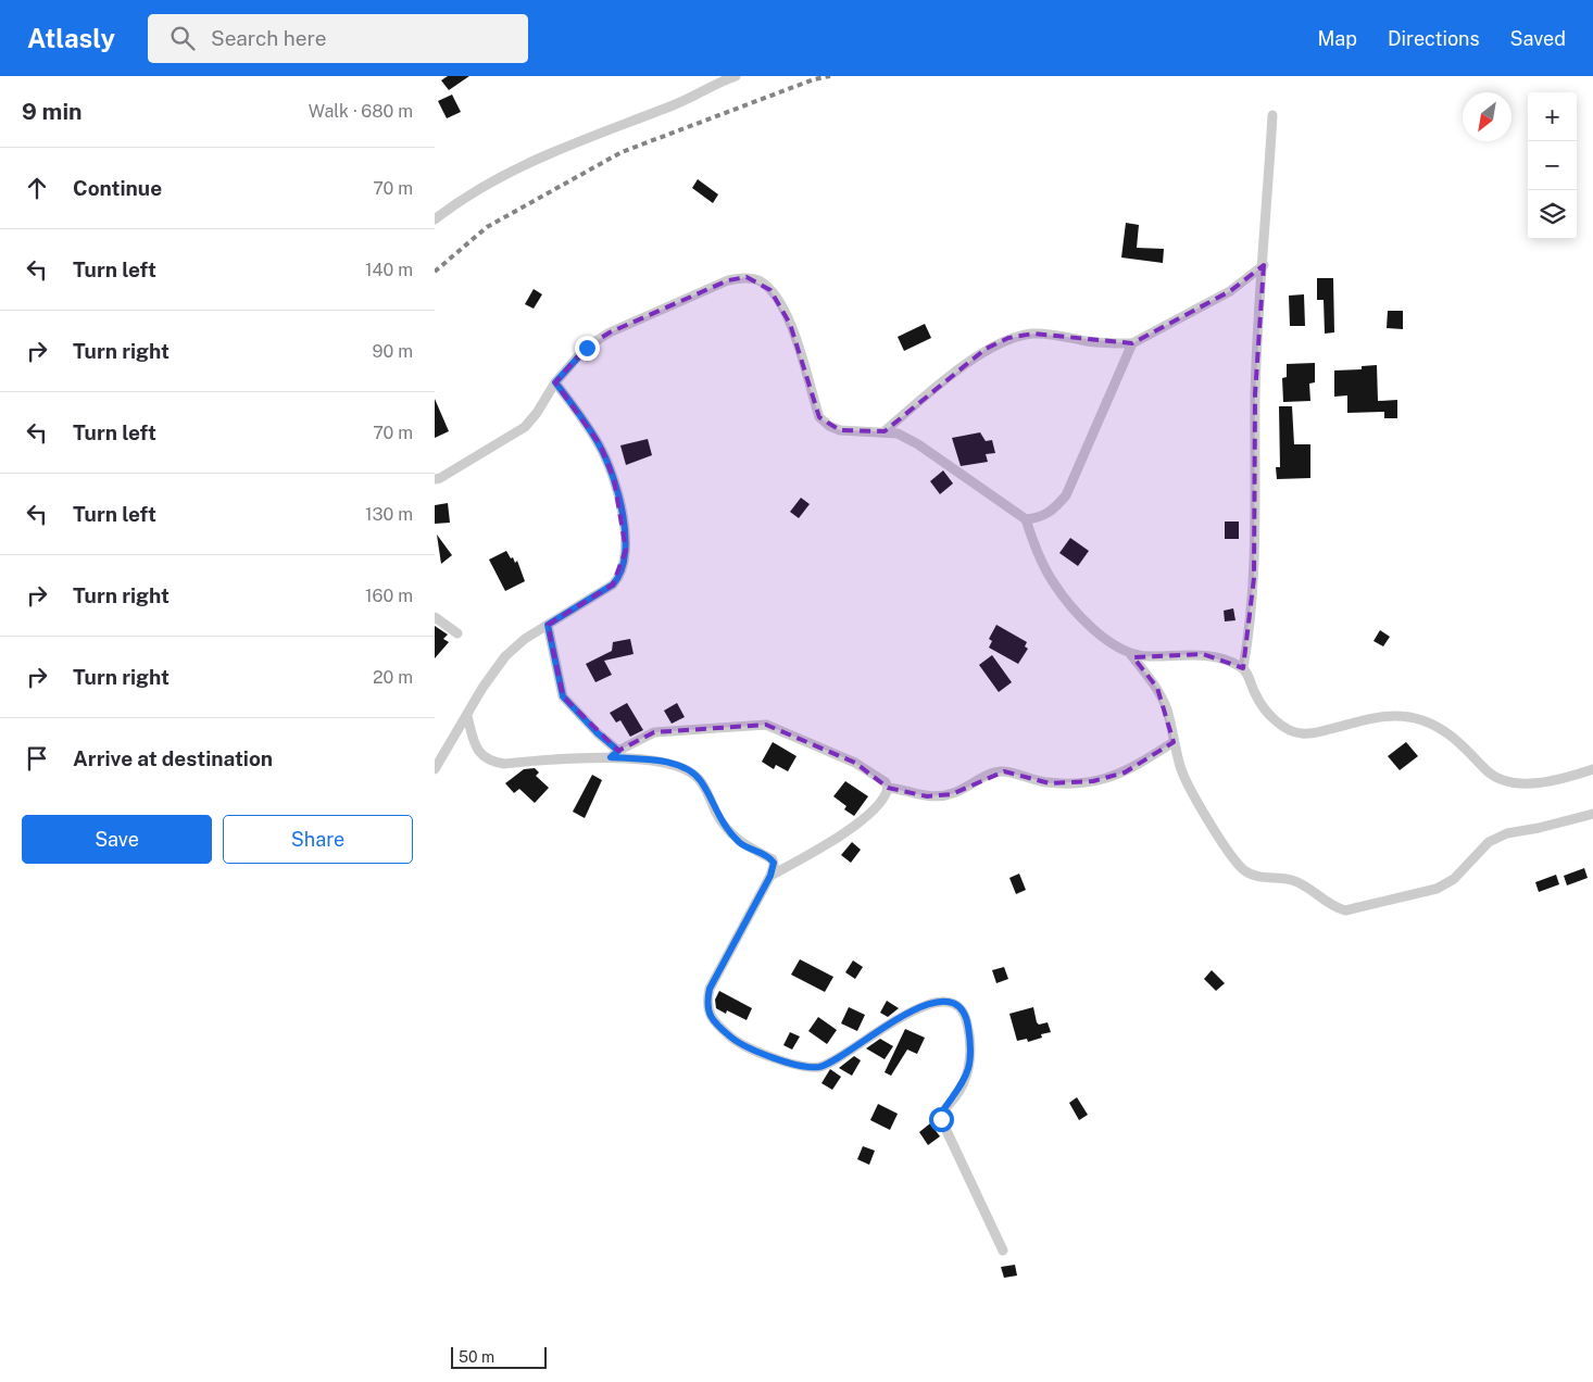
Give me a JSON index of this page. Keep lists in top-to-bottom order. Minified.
{"scale_bar":"50 m","north":"bottom left","page":{"header":"Atlasly","search":"Search here","nav":["Map","Directions","Saved"],"heading":["9 min","Walk · 680 m"],"map_buttons":["+","−"],"list":[["Continue","70 m"],["Turn left","140 m"],["Turn right","90 m"],["Turn left","70 m"],["Turn left","130 m"],["Turn right","160 m"],["Turn right","20 m"],"Arrive at destination"],"buttons":["Save","Share"],"scale":"50 m"}}
